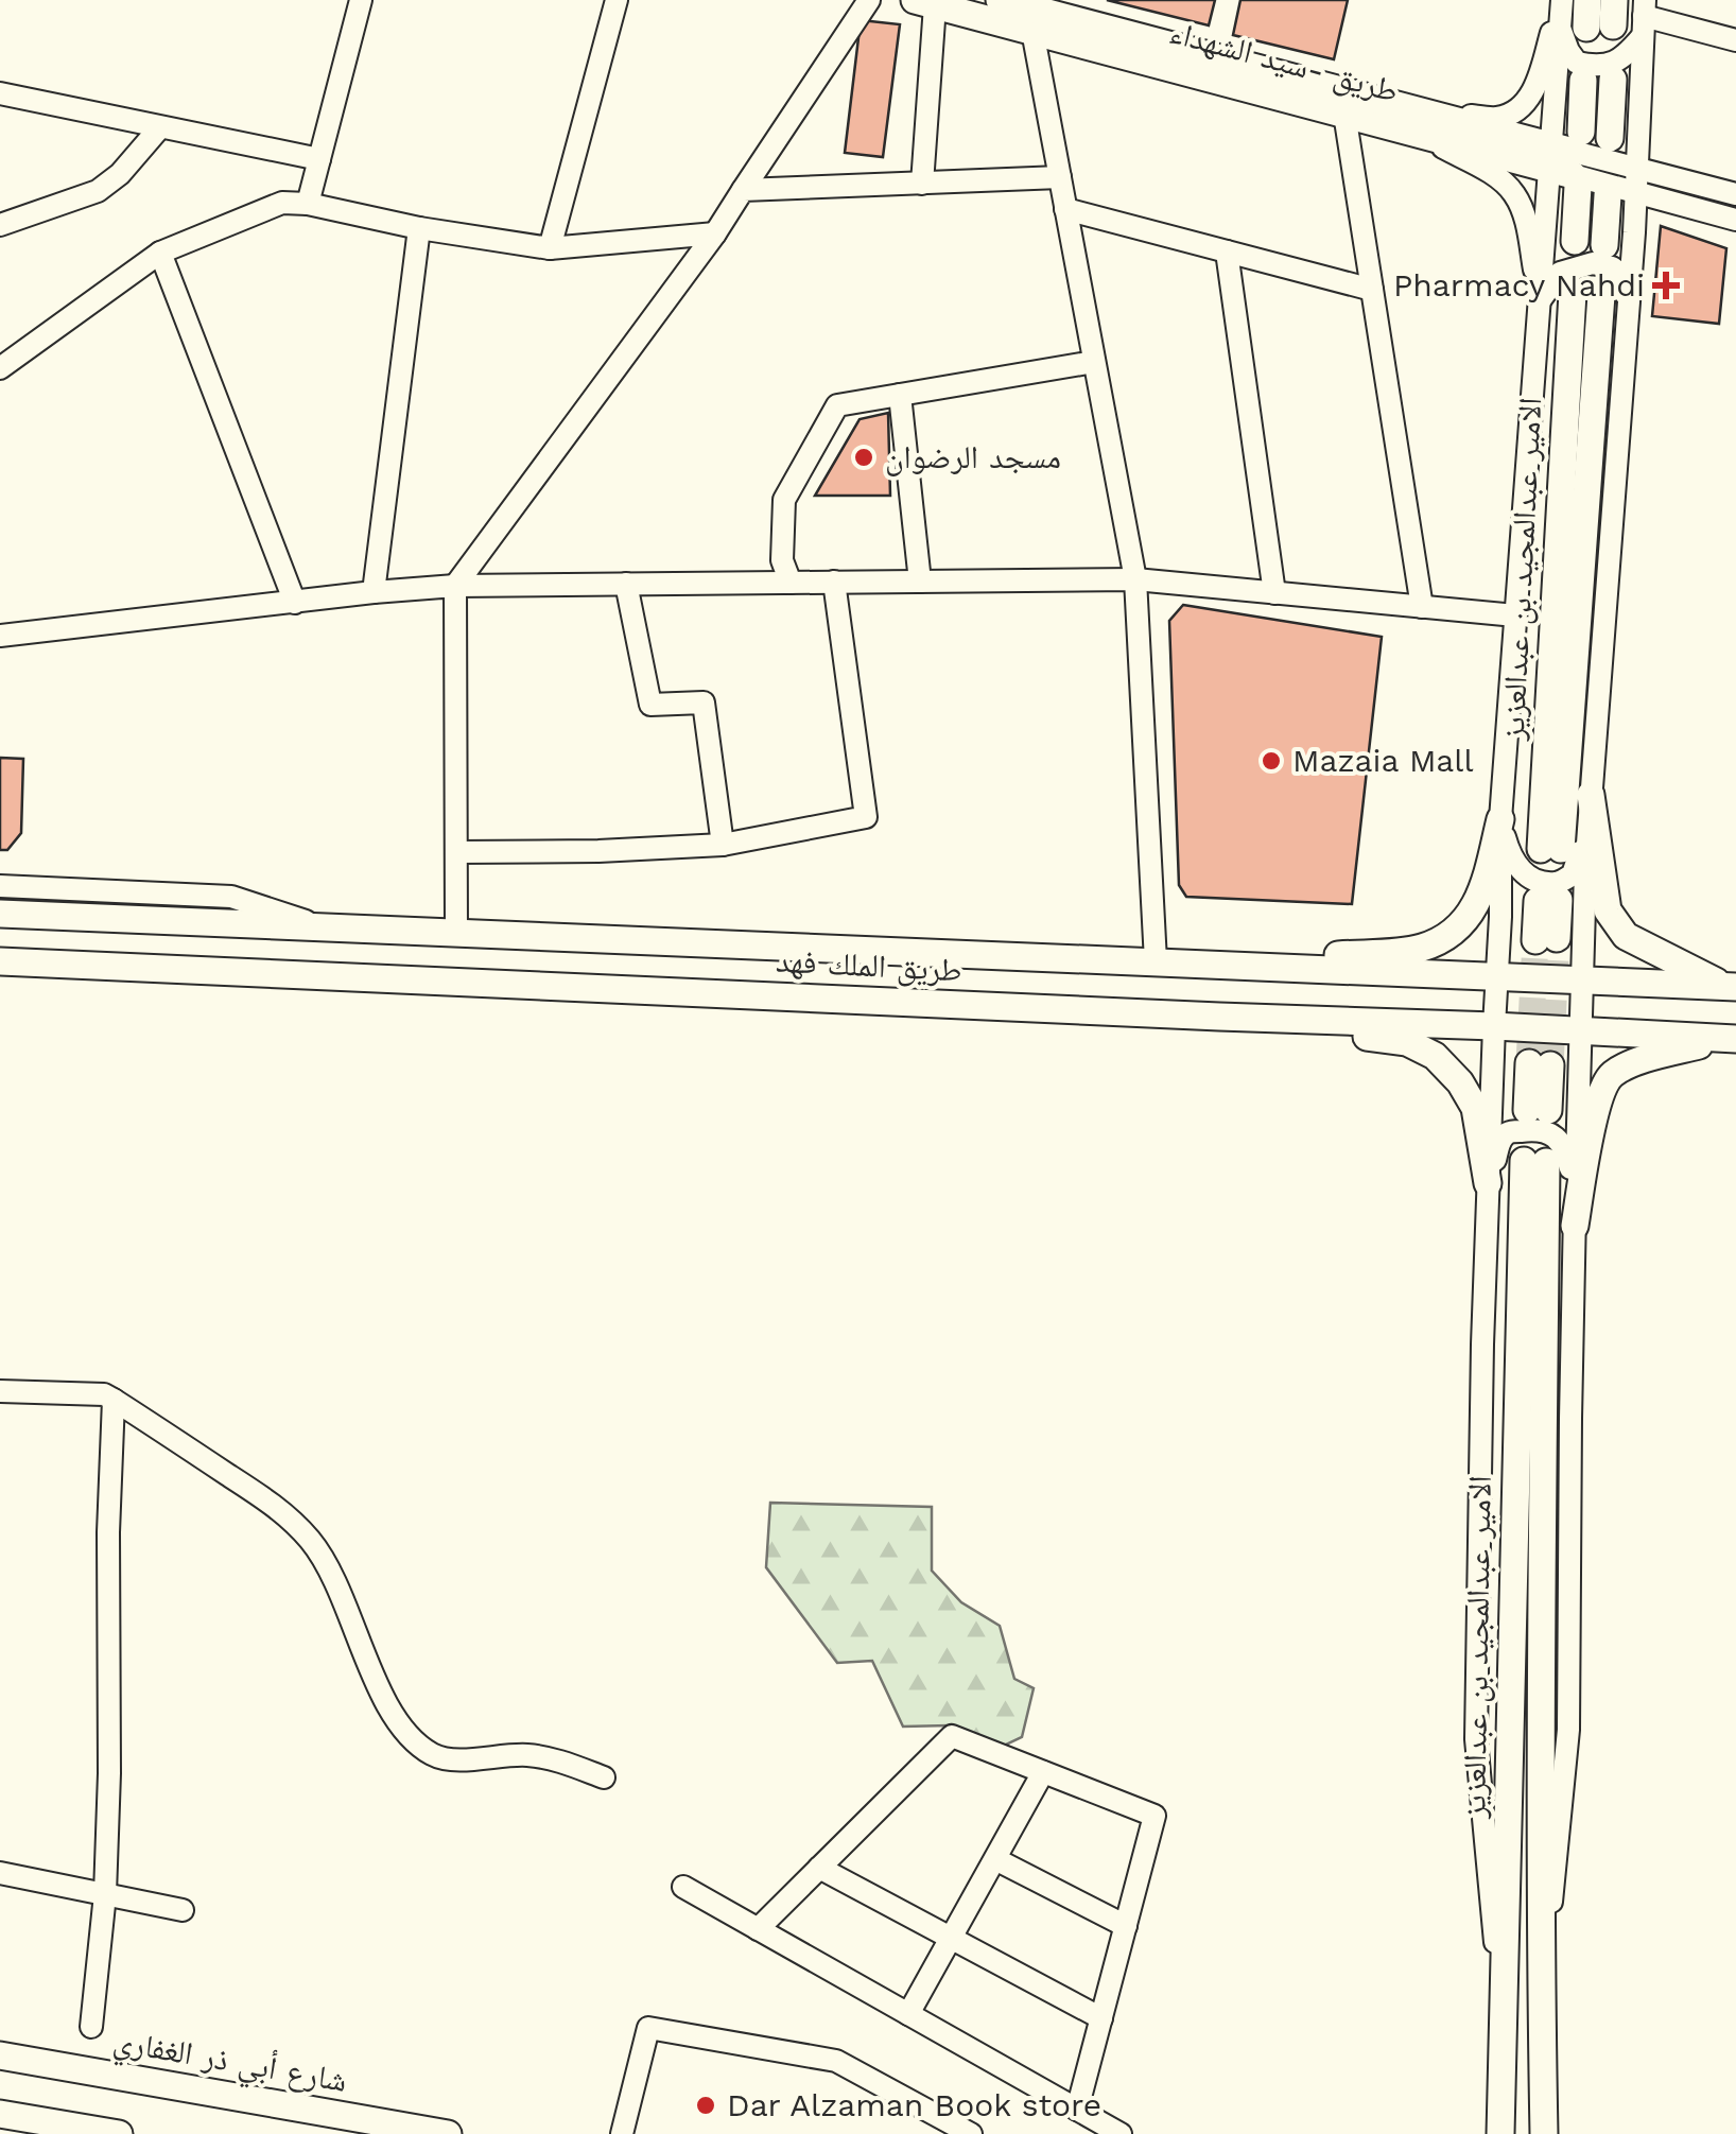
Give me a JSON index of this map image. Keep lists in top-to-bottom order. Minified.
{"streets":{"main road":["طريق -سيد الشهداء","الامير عبدالمجيد بن عبدالعزيز","طريق الملك فهد","شارع أبي ذر الغفاري"]},"places":{"health":["Pharmacy Nahdi"],"other":["مسجد الرضوان","Mazaia Mall","Dar Alzaman Book store"]}}
